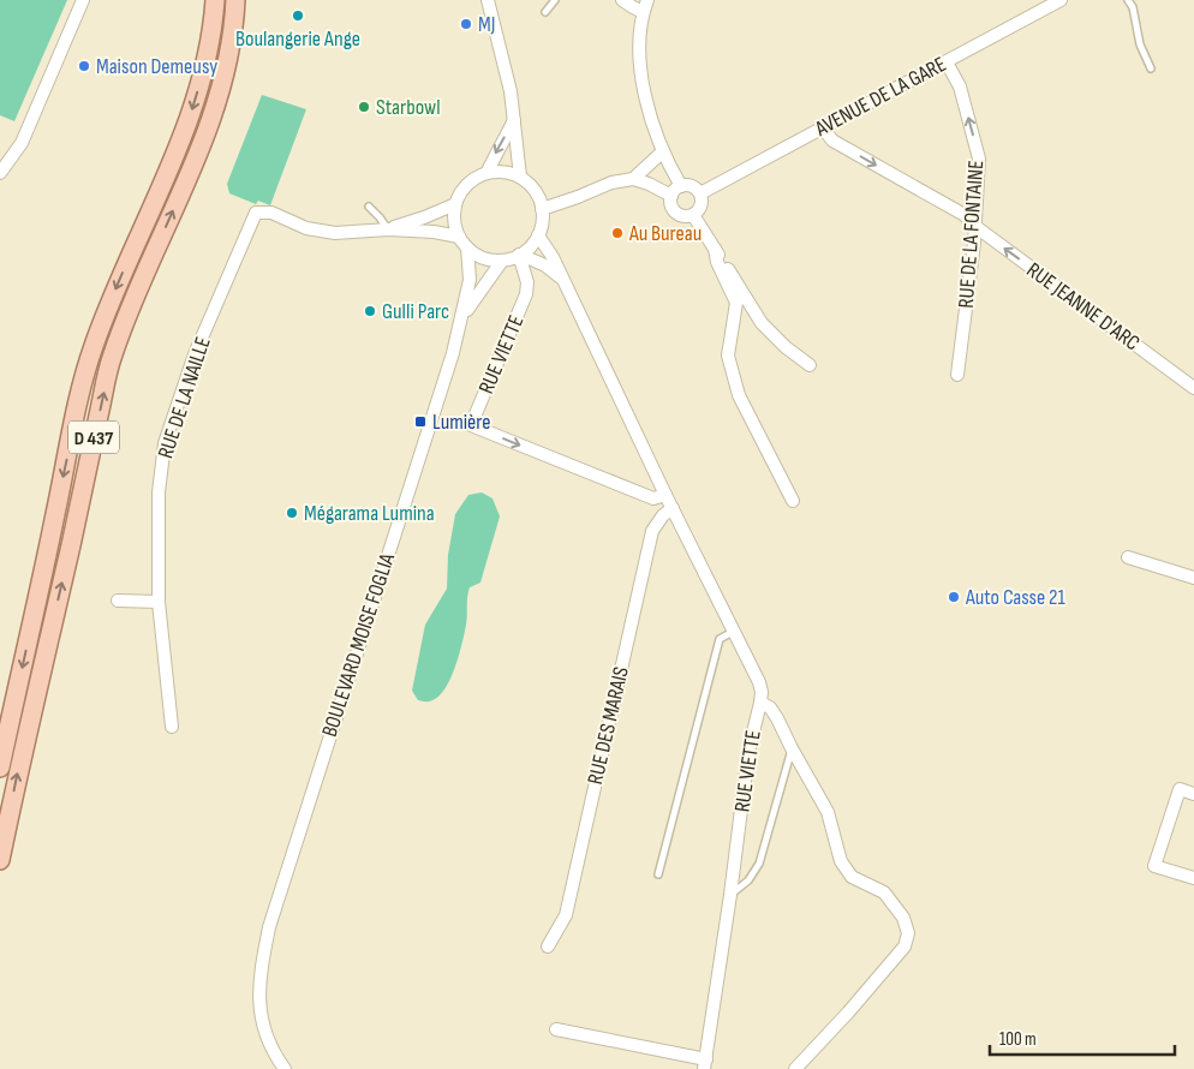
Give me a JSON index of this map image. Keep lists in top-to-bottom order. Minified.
{"streets":{"main road":["D 437"],"street":["AVENUE DE LA GARE","RUE DE LA FONTAINE","RUE JEANNE D'ARC","RUE VIETTE","RUE DE LA NAILLE","BOULEVARD MOISE FOGLIA","RUE DES MARAIS"]},"crossings":[["AVENUE DE LA GARE","RUE DE LA FONTAINE"],["AVENUE DE LA GARE","RUE JEANNE D'ARC"],["RUE DE LA FONTAINE","RUE JEANNE D'ARC"],["RUE VIETTE","BOULEVARD MOISE FOGLIA"],["RUE VIETTE","RUE DES MARAIS"]],"one_way":["RUE DE LA FONTAINE"],"places":{"other":["Boulangerie Ange","MJ","Maison Demeusy","Starbowl","Au Bureau","Gulli Parc","Mégarama Lumina","Auto Casse 21"],"transit":["Lumière"]},"scale_bar":"100 m"}
